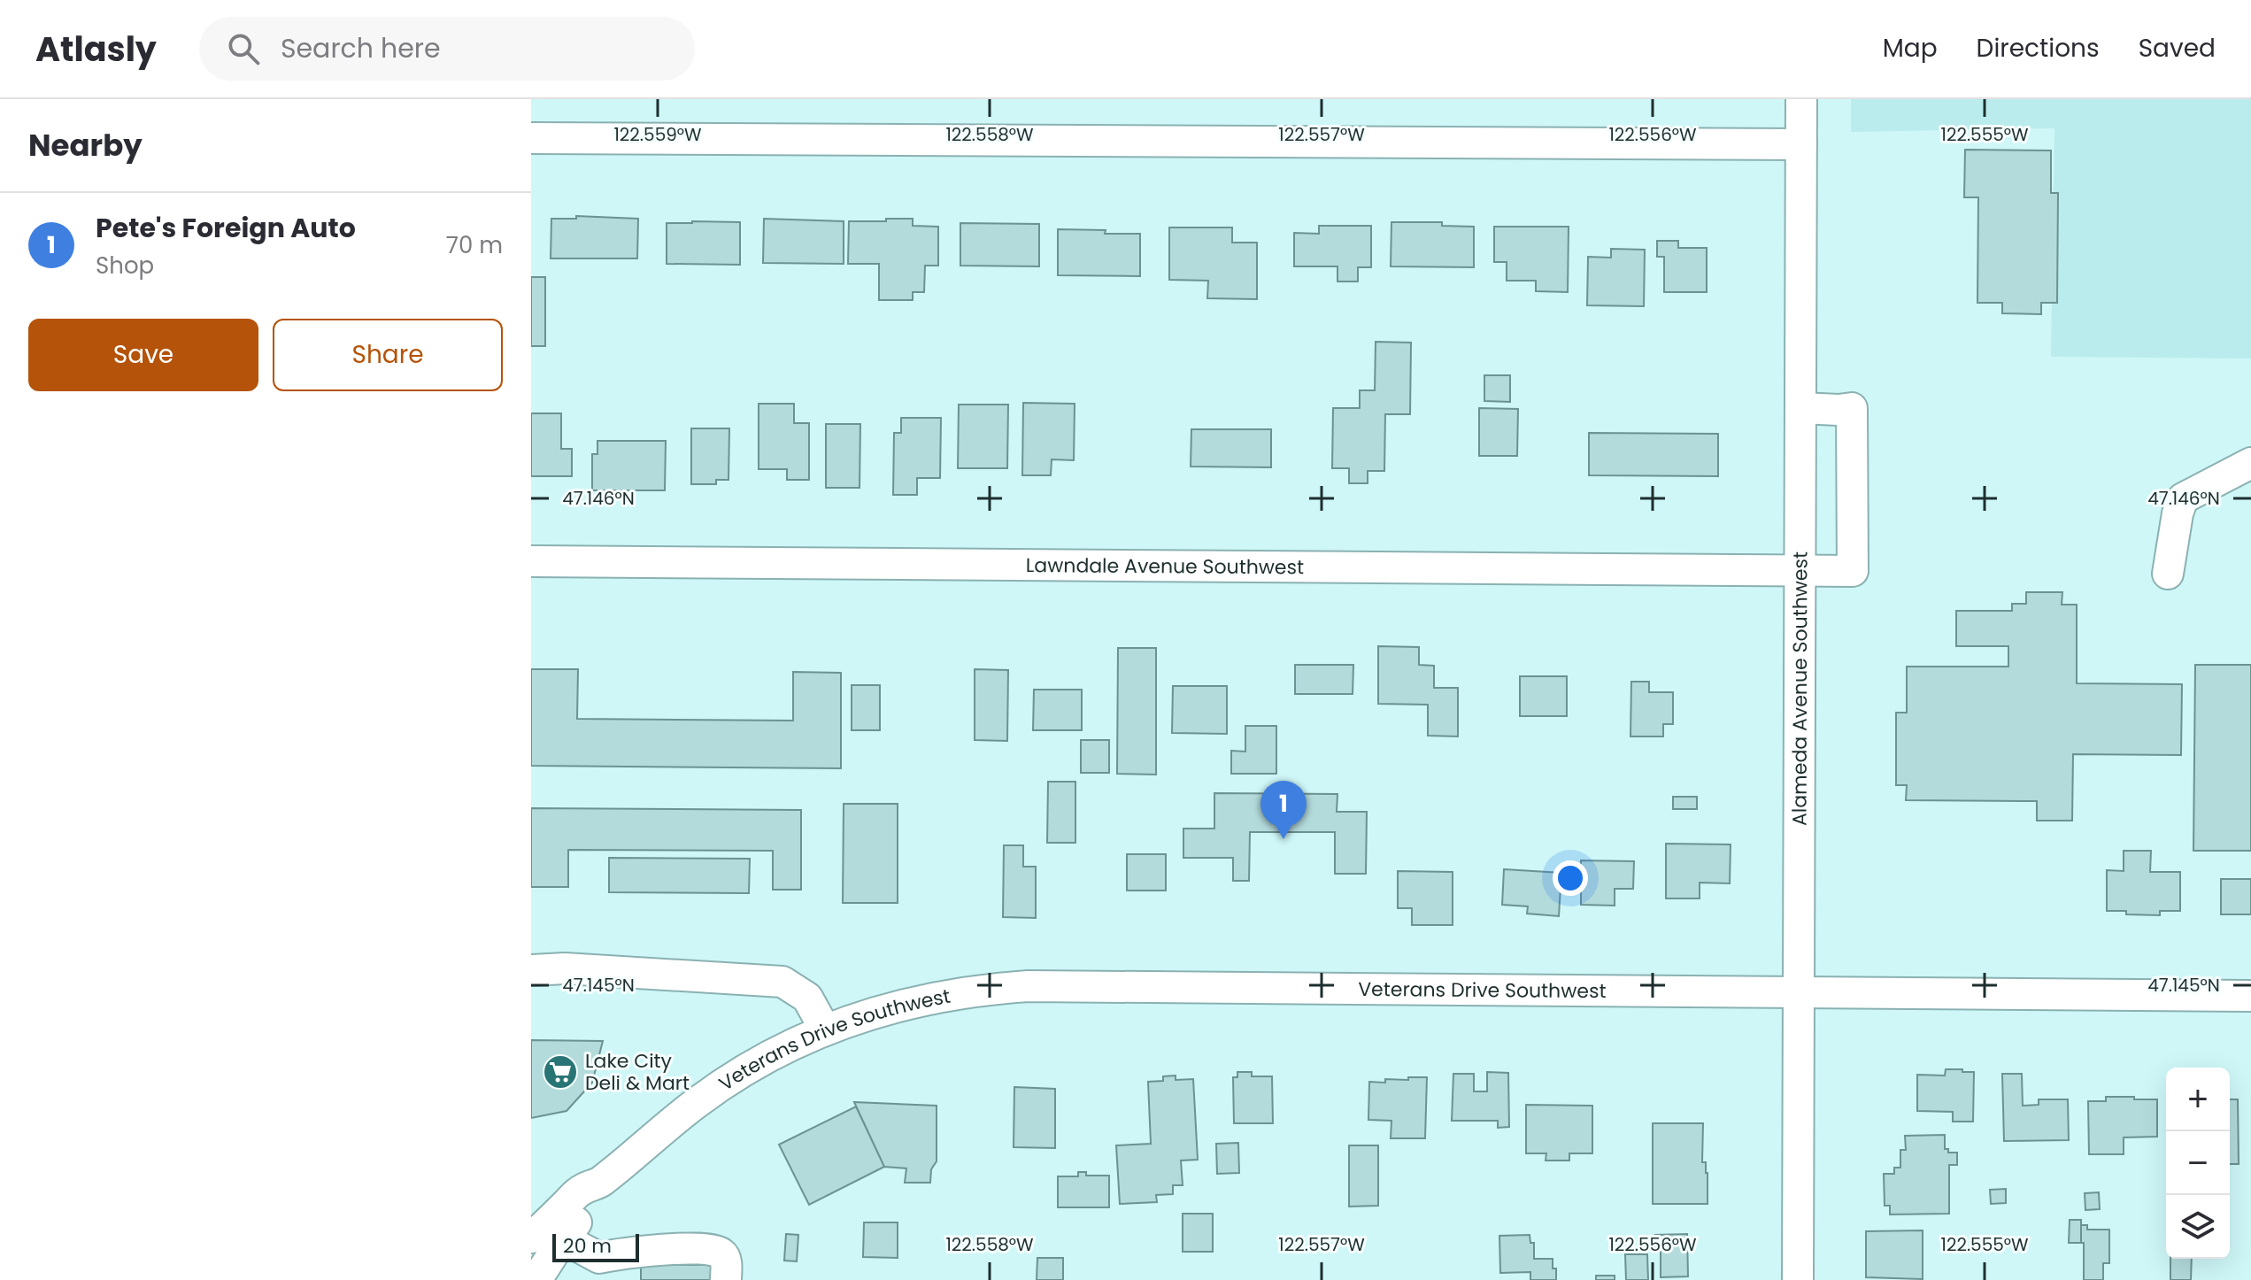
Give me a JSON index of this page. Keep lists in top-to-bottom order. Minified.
{"streets":{"street":["Lawndale Avenue Southwest","Alameda Avenue Southwest","Veterans Drive Southwest"]},"crossings":[["Lawndale Avenue Southwest","Alameda Avenue Southwest"],["Alameda Avenue Southwest","Veterans Drive Southwest"]],"places":{"supermarket":["Lake City Deli & Mart"]},"scale_bar":"20 m","page":{"header":"Atlasly","search":"Search here","nav":["Map","Directions","Saved"],"heading":"Nearby","list":[{"mark":"1","name":"Pete's Foreign Auto","note":"Shop","value":"70 m"}],"buttons":["Save","Share"],"pins":"1","map_buttons":["+","−"],"scale":"20 m"},"coordinates":["122.559°W","122.558°W","122.557°W","122.556°W","122.555°W","47.146°N","47.145°N"]}
